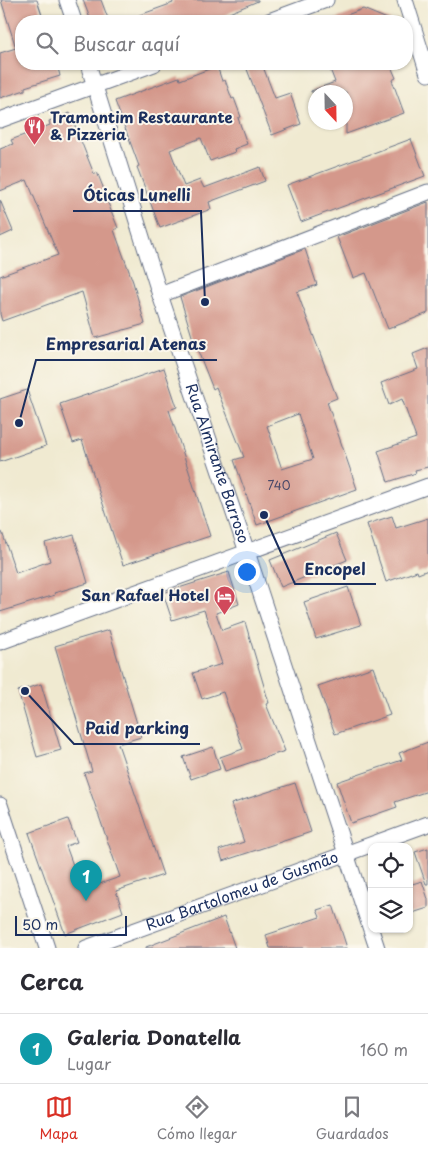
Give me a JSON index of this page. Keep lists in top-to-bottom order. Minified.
{"streets":{"street":["Rua Almirante Barroso","Rua Bartolomeu de Gusmão"]},"crossings":[["Rua Almirante Barroso","Rua Bartolomeu de Gusmão"]],"places":{"restaurant":["Tramontim Restaurante & Pizzeria"],"other":["Óticas Lunelli","Empresarial Atenas","Encopel","Paid parking"],"hotel":["San Rafael Hotel"]},"house_numbers":["740"],"scale_bar":"50 m","north":"bottom","page":{"search":"Buscar aquí","pins":"1","scale":"50 m","heading":"Cerca","list":[{"mark":"1","name":"Galeria Donatella","note":"Lugar","value":"160 m"}],"nav":["Mapa","Cómo llegar","Guardados"]}}
